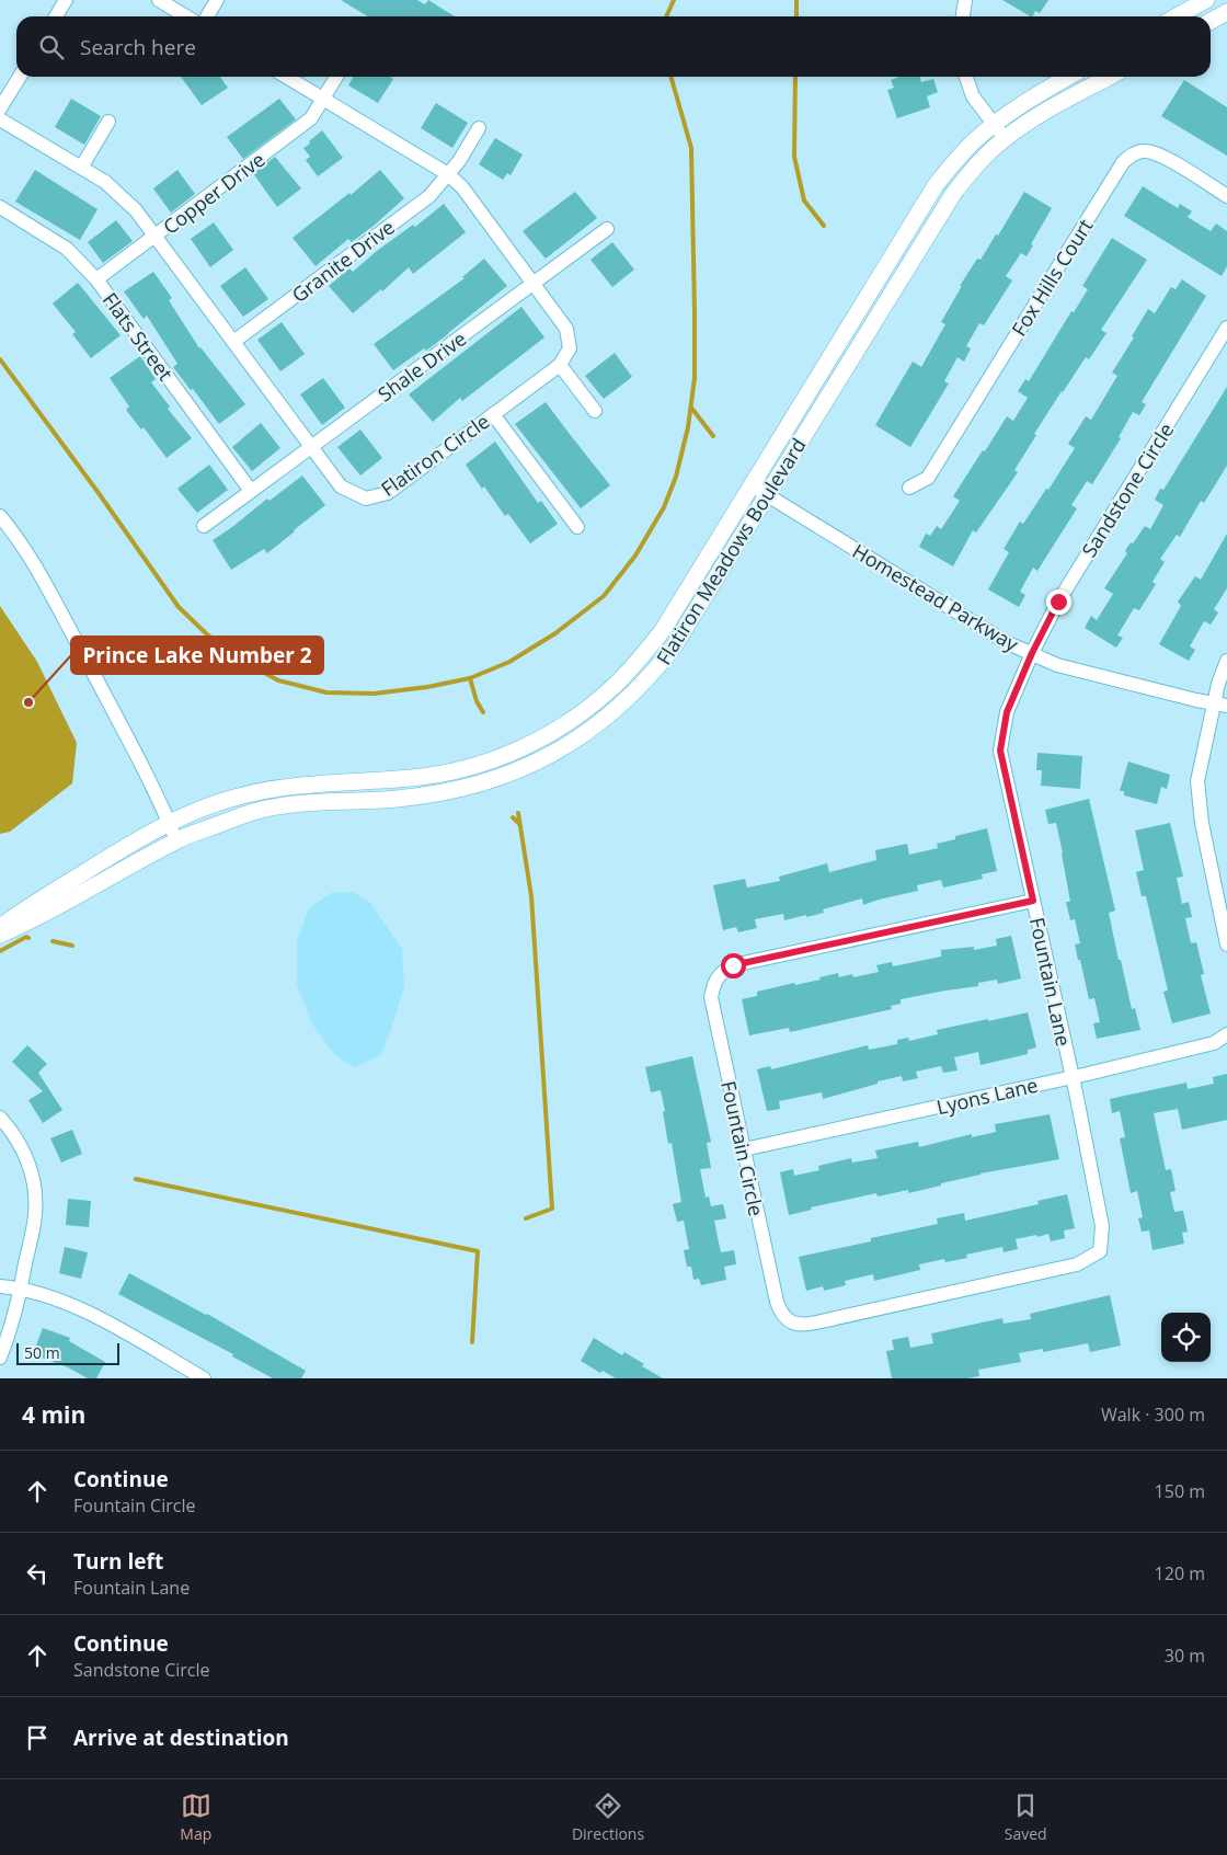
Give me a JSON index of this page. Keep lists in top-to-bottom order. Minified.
{"streets":{"street":["Copper Drive","Granite Drive","Fox Hills Court","Flats Street","Shale Drive","Flatiron Circle","Sandstone Circle","Flatiron Meadows Boulevard","Homestead Parkway","Fountain Lane","Lyons Lane","Fountain Circle"]},"crossings":[["Copper Drive","Flats Street"],["Copper Drive","Flatiron Circle"],["Granite Drive","Flatiron Circle"],["Flats Street","Shale Drive"],["Shale Drive","Flatiron Circle"],["Sandstone Circle","Homestead Parkway"],["Sandstone Circle","Fountain Lane"],["Flatiron Meadows Boulevard","Homestead Parkway"],["Homestead Parkway","Fountain Lane"],["Fountain Lane","Lyons Lane"],["Fountain Lane","Fountain Circle"],["Lyons Lane","Fountain Circle"]],"places":["Prince Lake Number 2"],"scale_bar":"50 m","page":{"search":"Search here","scale":"50 m","heading":["4 min","Walk · 300 m"],"list":[["Continue","Fountain Circle","150 m"],["Turn left","Fountain Lane","120 m"],["Continue","Sandstone Circle","30 m"],"Arrive at destination"],"nav":["Map","Directions","Saved"]}}
